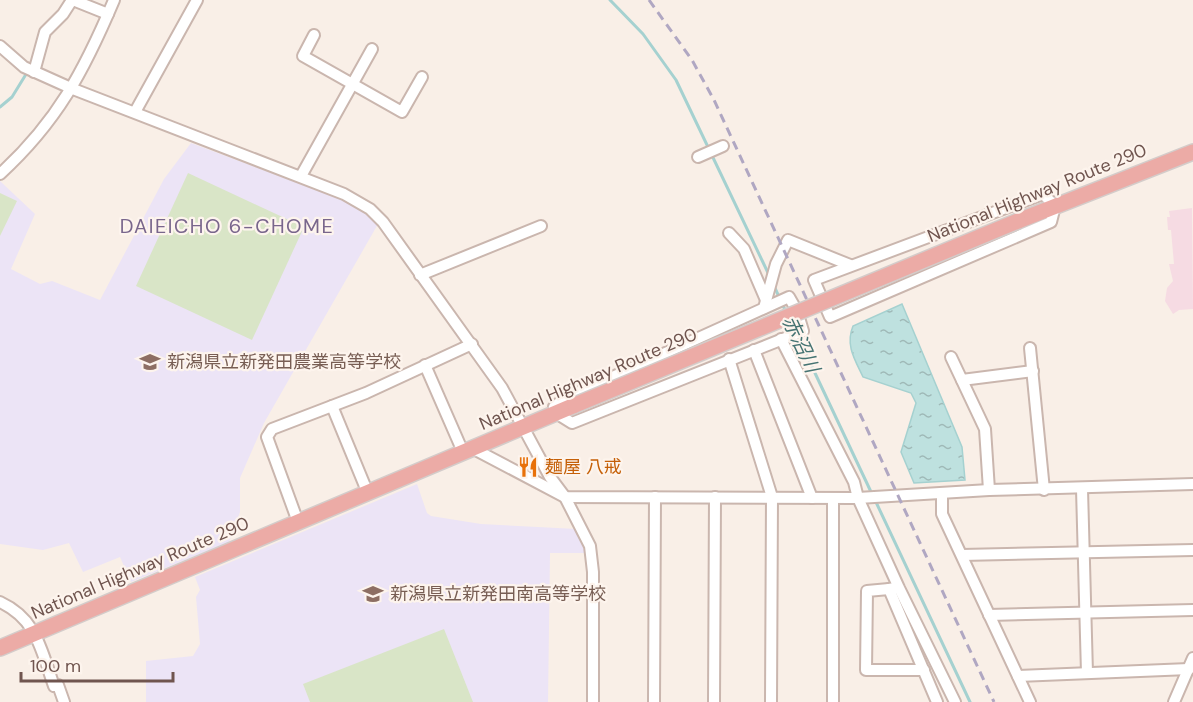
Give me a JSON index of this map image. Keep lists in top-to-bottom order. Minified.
{"streets":{"highway":["National Highway Route 290"]},"districts":["DAIEICHO 6-CHOME"],"water":["赤沼川"],"places":{"school or university":["新潟県立新発田農業高等学校","新潟県立新発田南高等学校"],"restaurant":["麺屋 八戒"]},"scale_bar":"100 m"}
